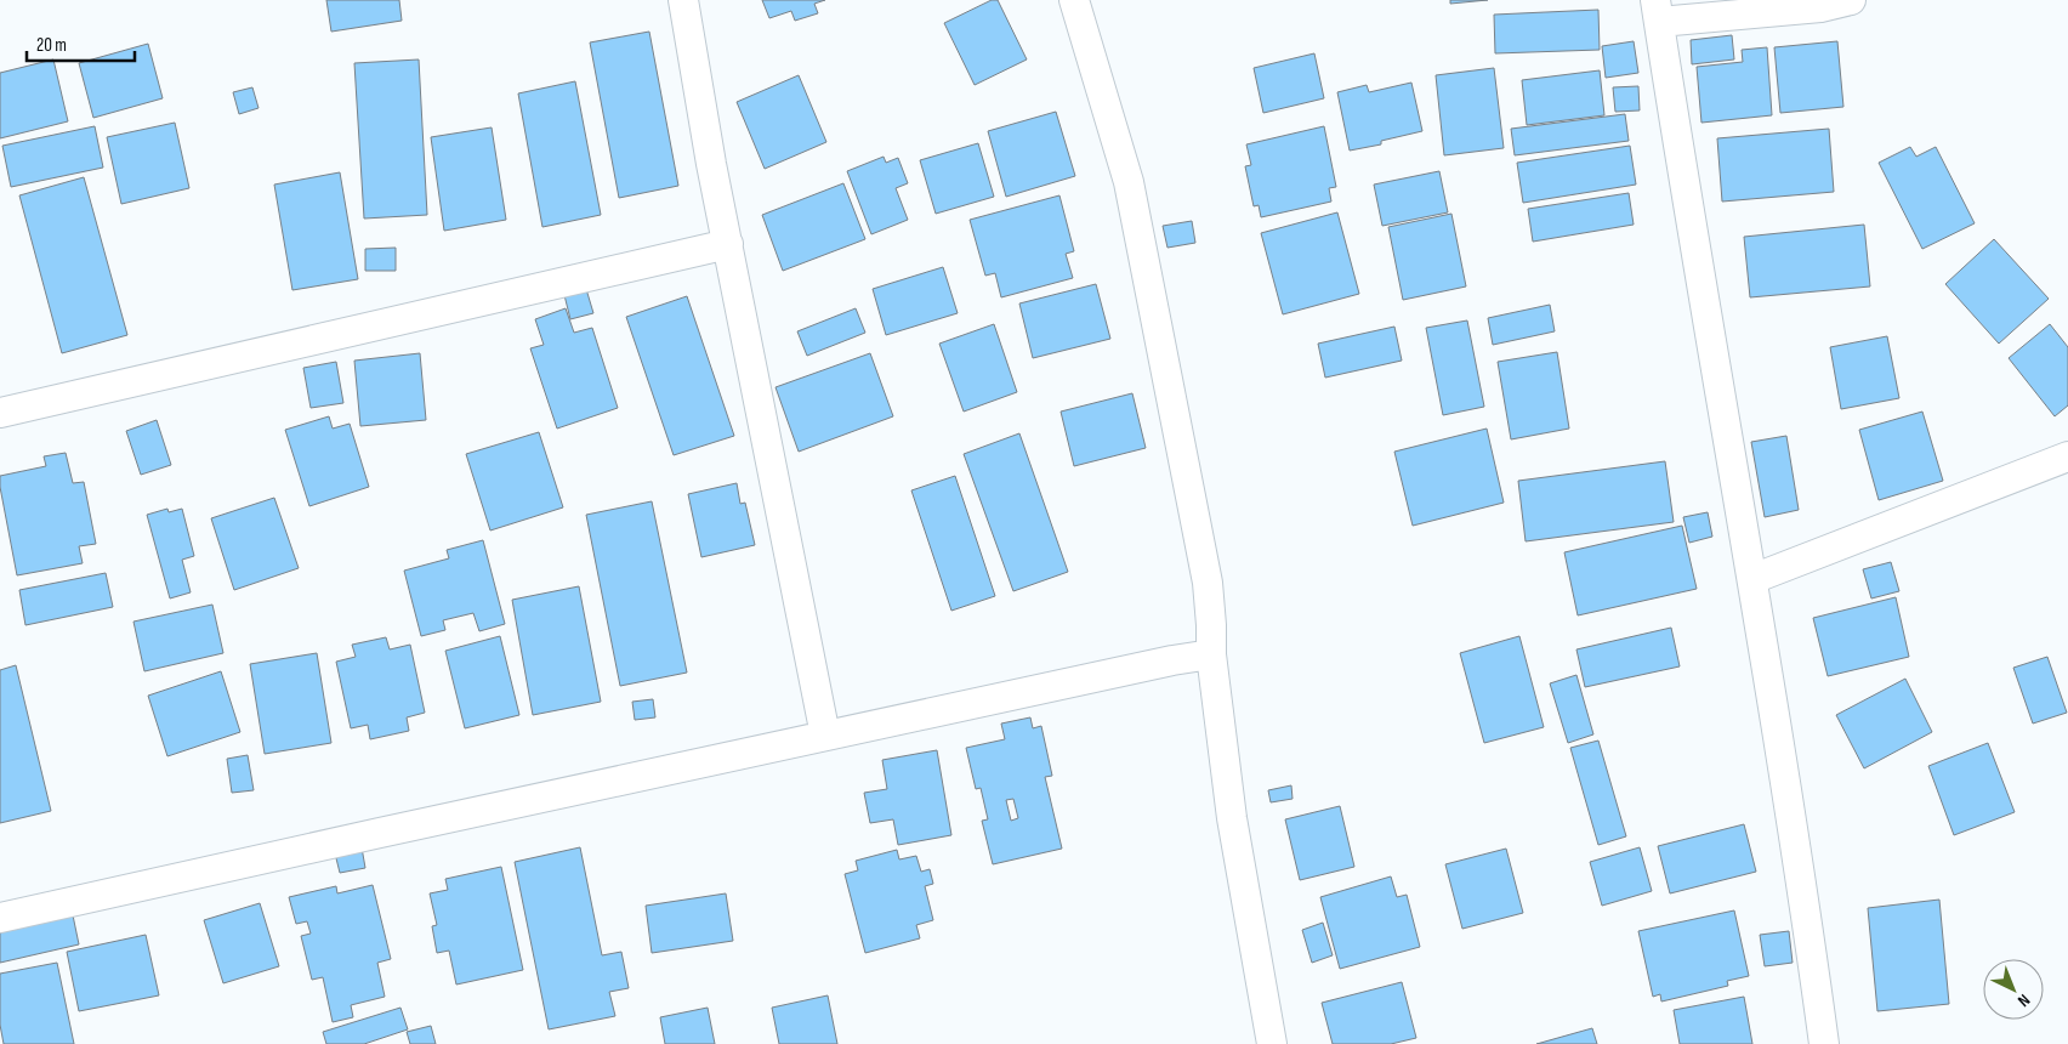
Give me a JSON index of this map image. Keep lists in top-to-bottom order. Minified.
{"scale_bar":"20 m","north":"bottom right"}
